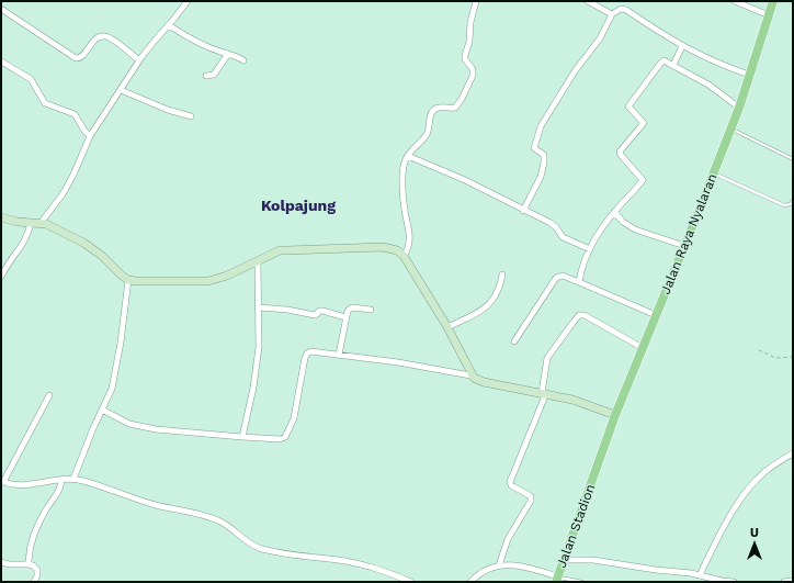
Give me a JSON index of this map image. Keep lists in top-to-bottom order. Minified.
{"streets":{"main road":["Jalan Raya Nyalaran","Jalan Stadion"]},"crossings":[["Jalan Raya Nyalaran","Jalan Stadion"]],"districts":["Kolpajung"],"north":"top"}
